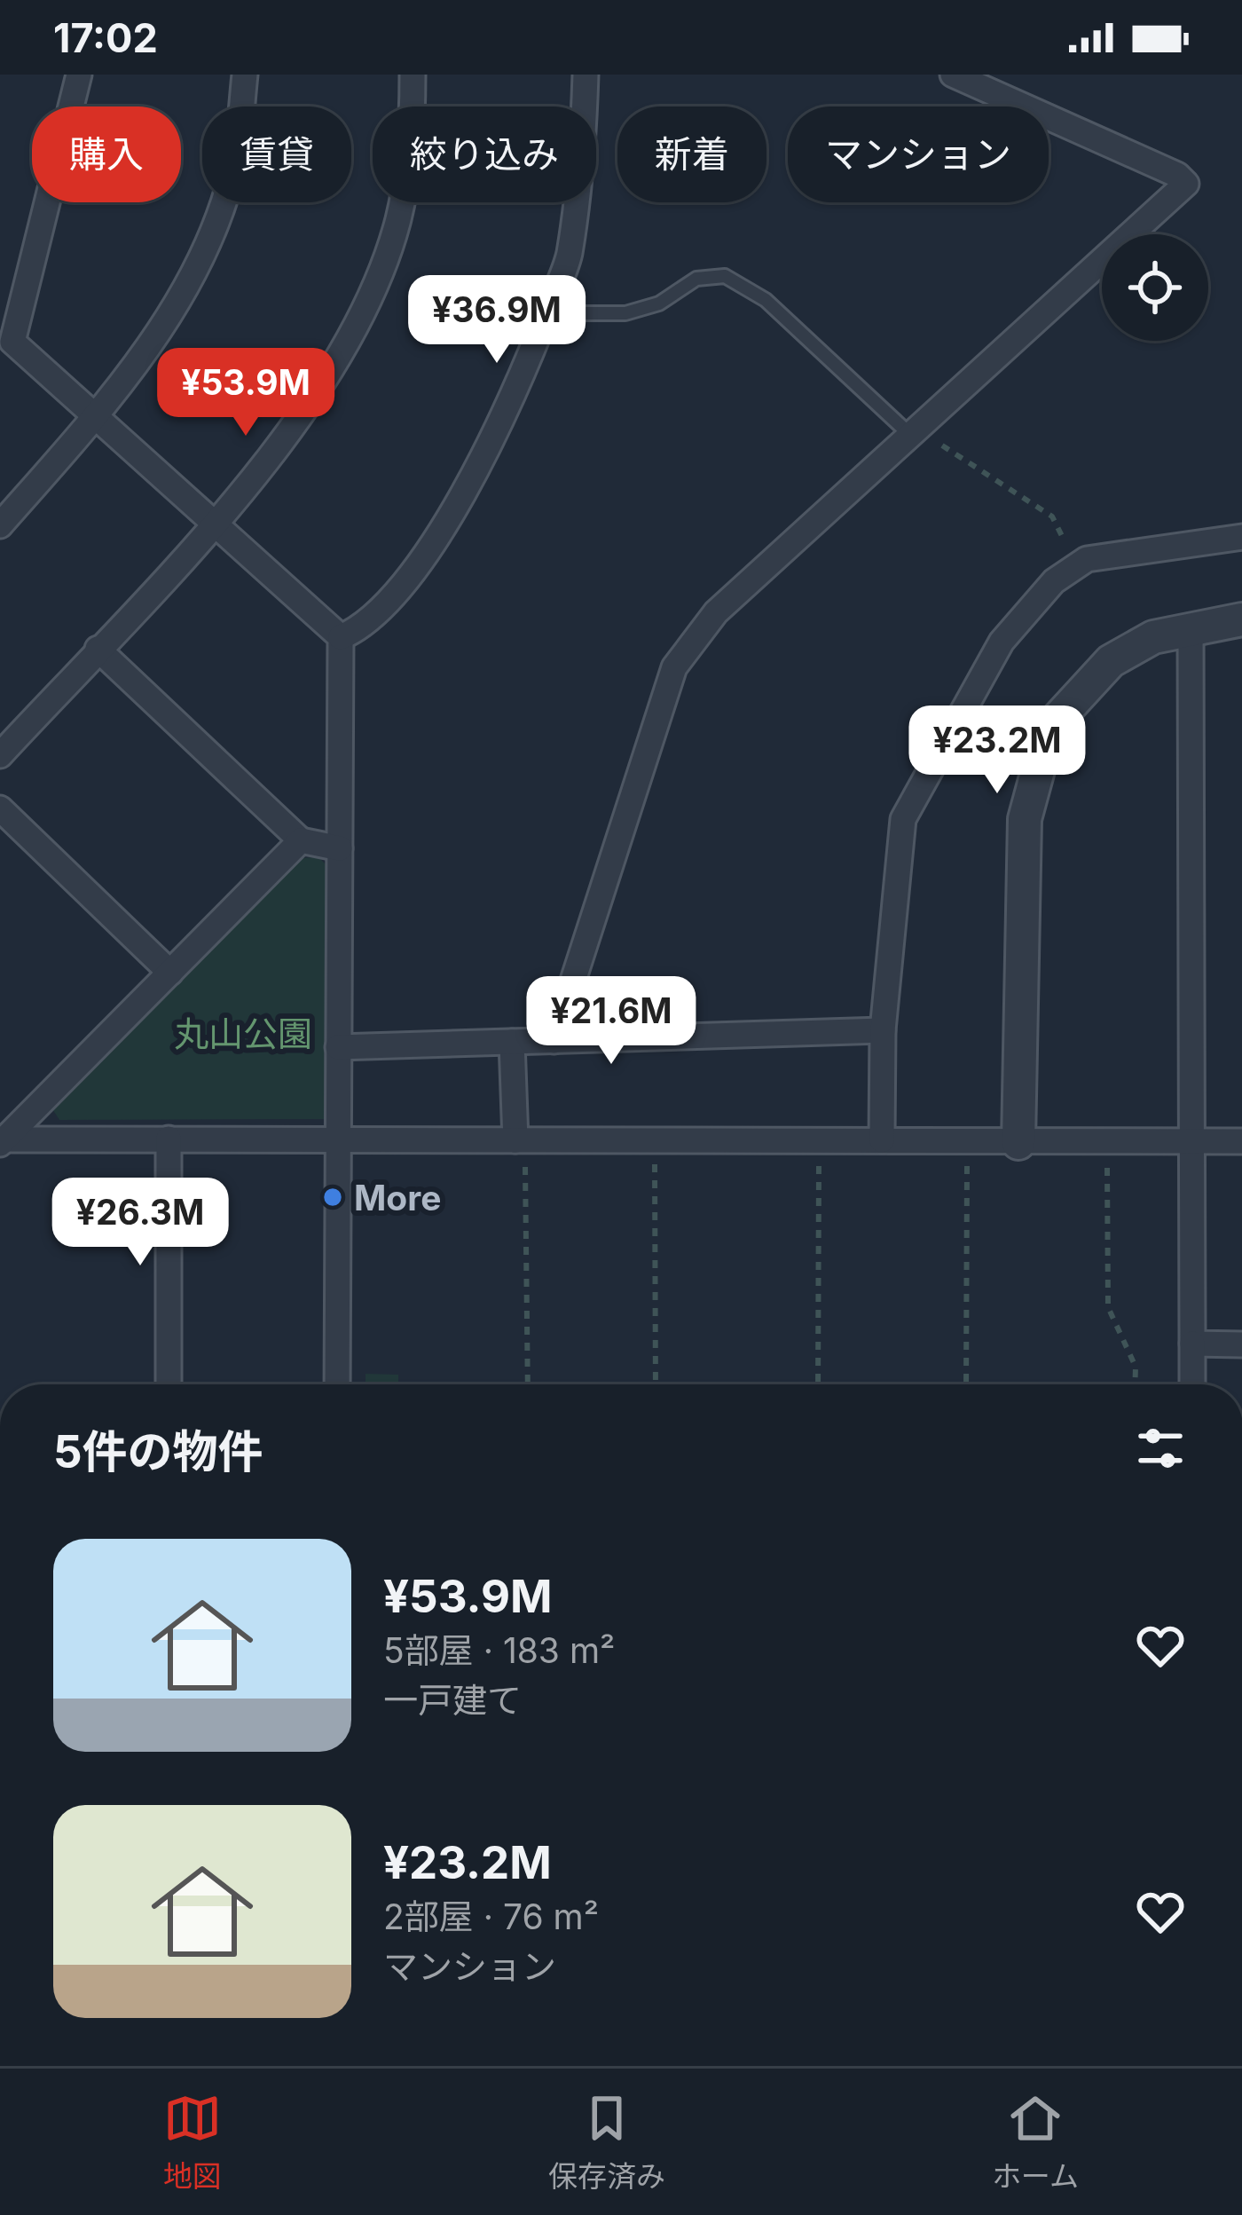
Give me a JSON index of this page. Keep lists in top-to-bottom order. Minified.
{"parks":["丸山公園"],"places":["More"],"page":{"status":"17:02","chip":["購入","賃貸","絞り込み","新着","マンション"],"price":["¥36.9M","¥53.9M","¥23.2M","¥21.6M","¥26.3M"],"heading":"5件の物件","list":[{"name":"¥53.9M","note":"5部屋 · 183 m² · 一戸建て"},{"name":"¥23.2M","note":"2部屋 · 76 m² · マンション"}],"tabs":["地図","保存済み","ホーム"]}}
